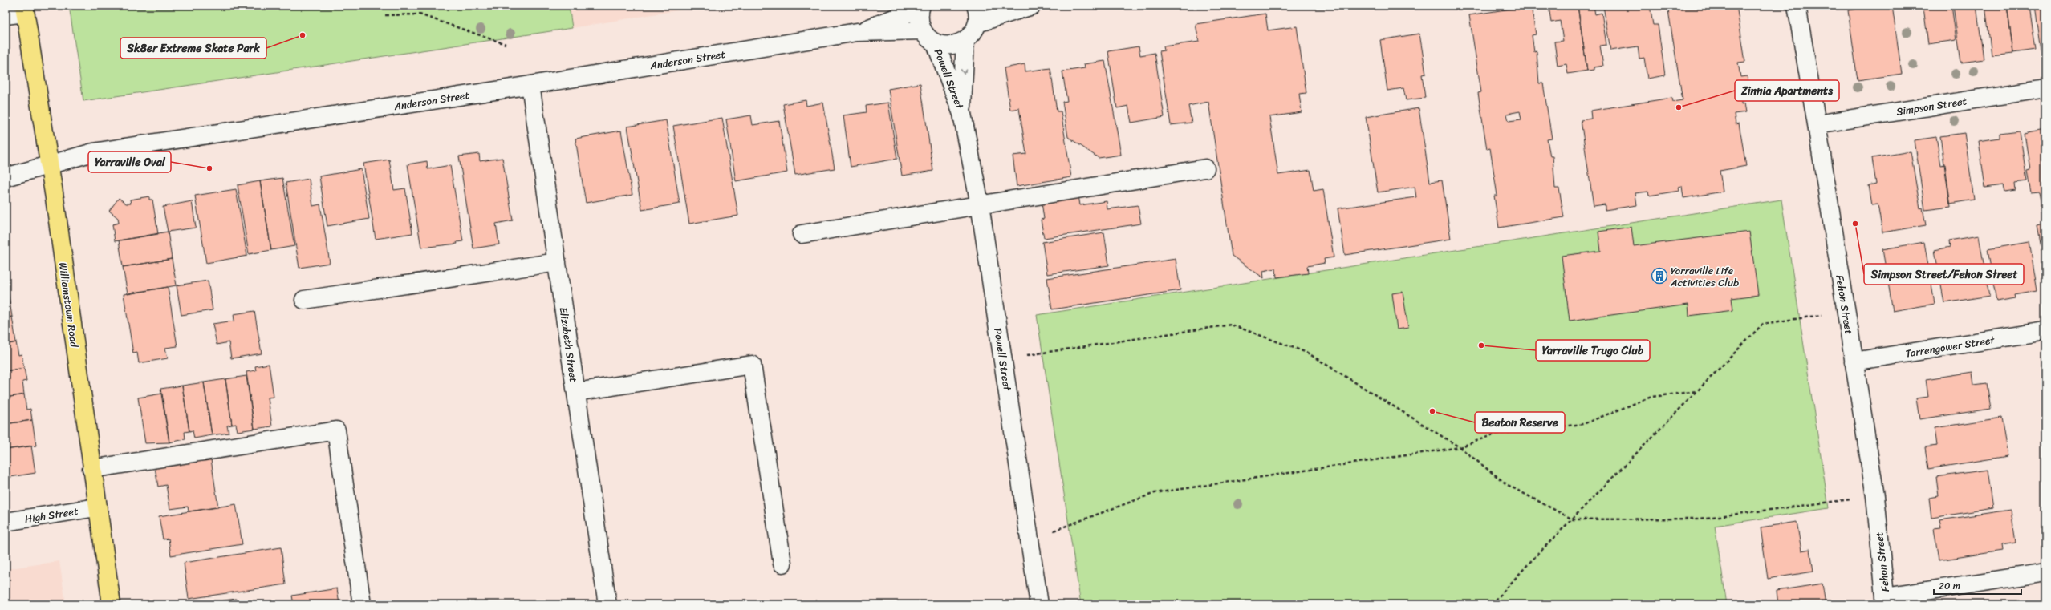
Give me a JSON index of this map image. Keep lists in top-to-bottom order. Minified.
{"streets":{"main road":["Williamstown Road"],"street":["Anderson Street","Powell Street","Simpson Street","Fehon Street","Elizabeth Street","Tarrengower Street","High Street"]},"crossings":[["Anderson Street","Williamstown Road"],["Anderson Street","Elizabeth Street"],["Simpson Street","Fehon Street"],["Williamstown Road","High Street"],["Fehon Street","Tarrengower Street"]],"places":{"other":["Sk8er Extreme Skate Park","Zinnia Apartments","Yarraville Oval","Simpson Street/Fehon Street","Yarraville Trugo Club","Beaton Reserve"],"building":["Yarraville Life Activities Club"]},"scale_bar":"20 m"}
